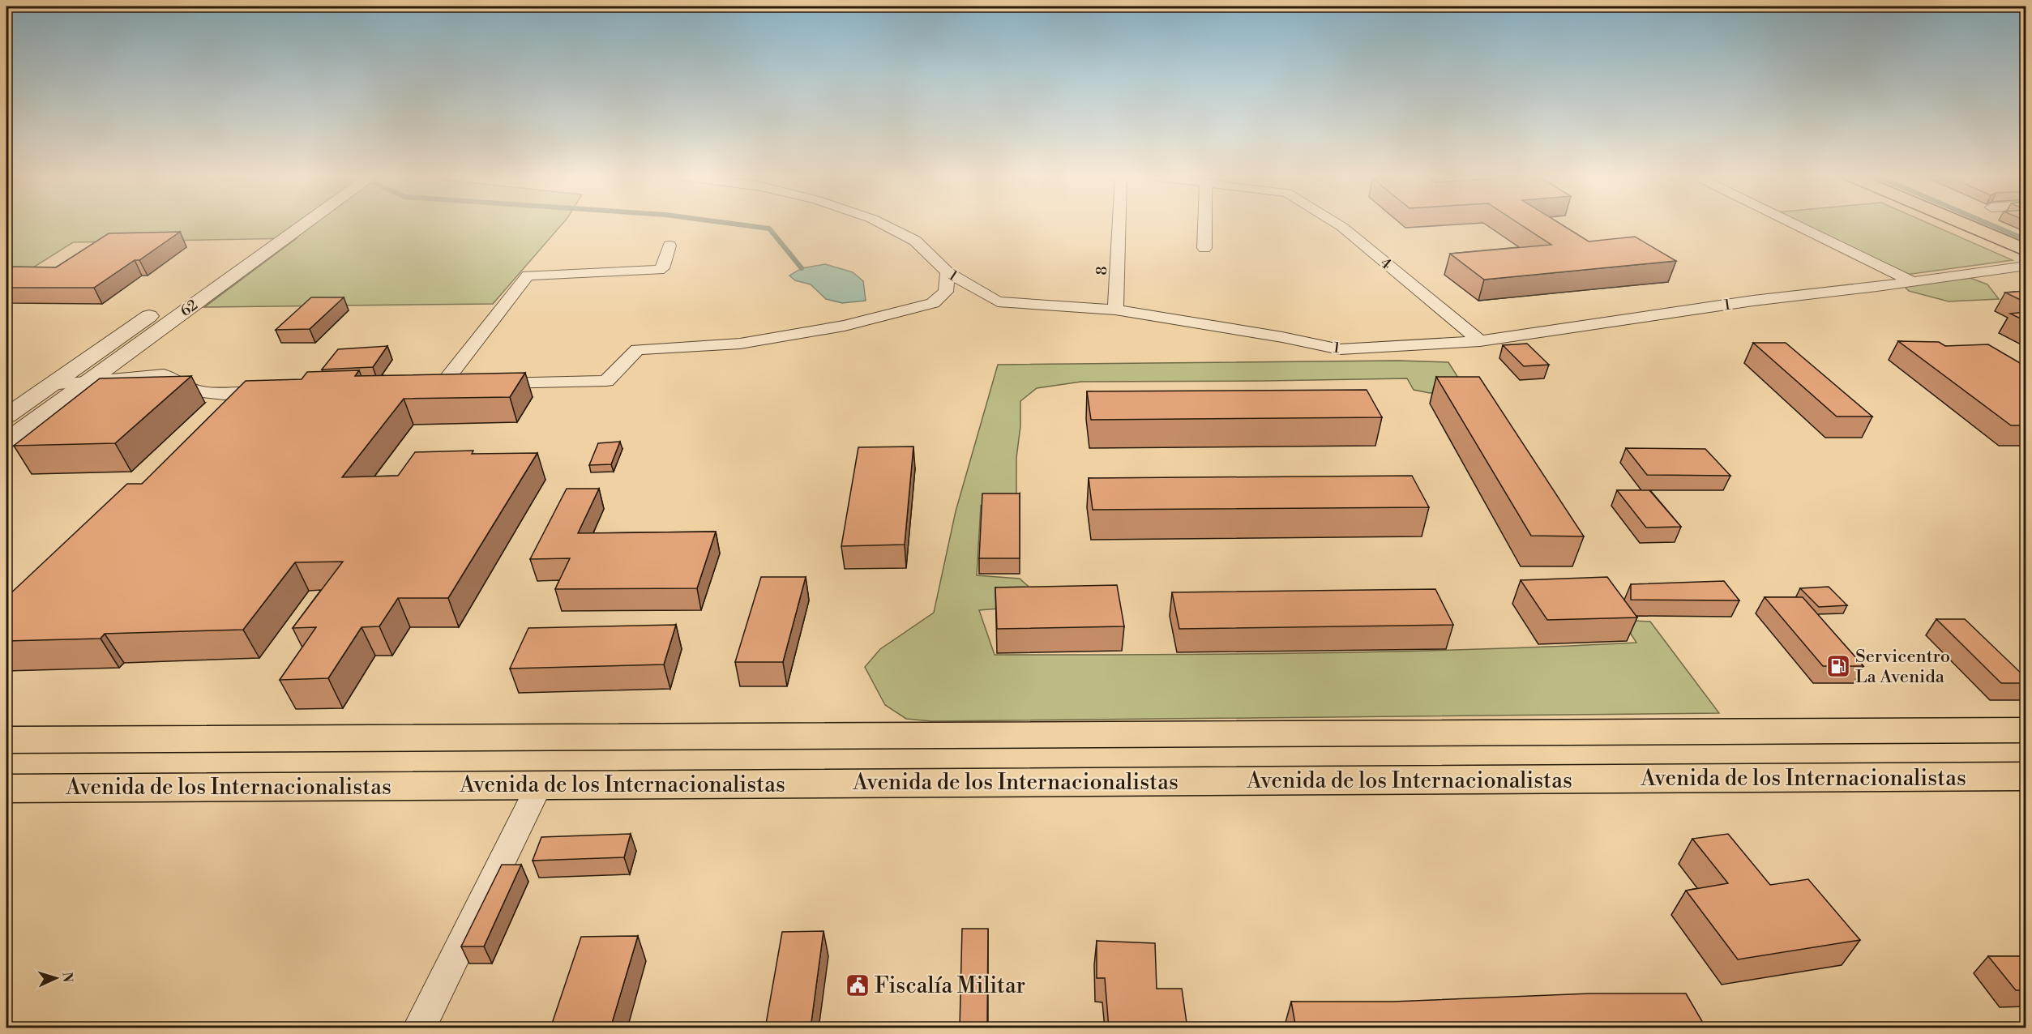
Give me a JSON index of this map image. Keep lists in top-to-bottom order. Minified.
{"streets":{"main road":["Avenida de los Internacionalistas"],"street":["4","8","1","62"]},"crossings":[["4","1"],["8","1"]],"places":{"fuel station":["Servicentro La Avenida"],"public building":["Fiscalía Militar"]},"north":"right"}
